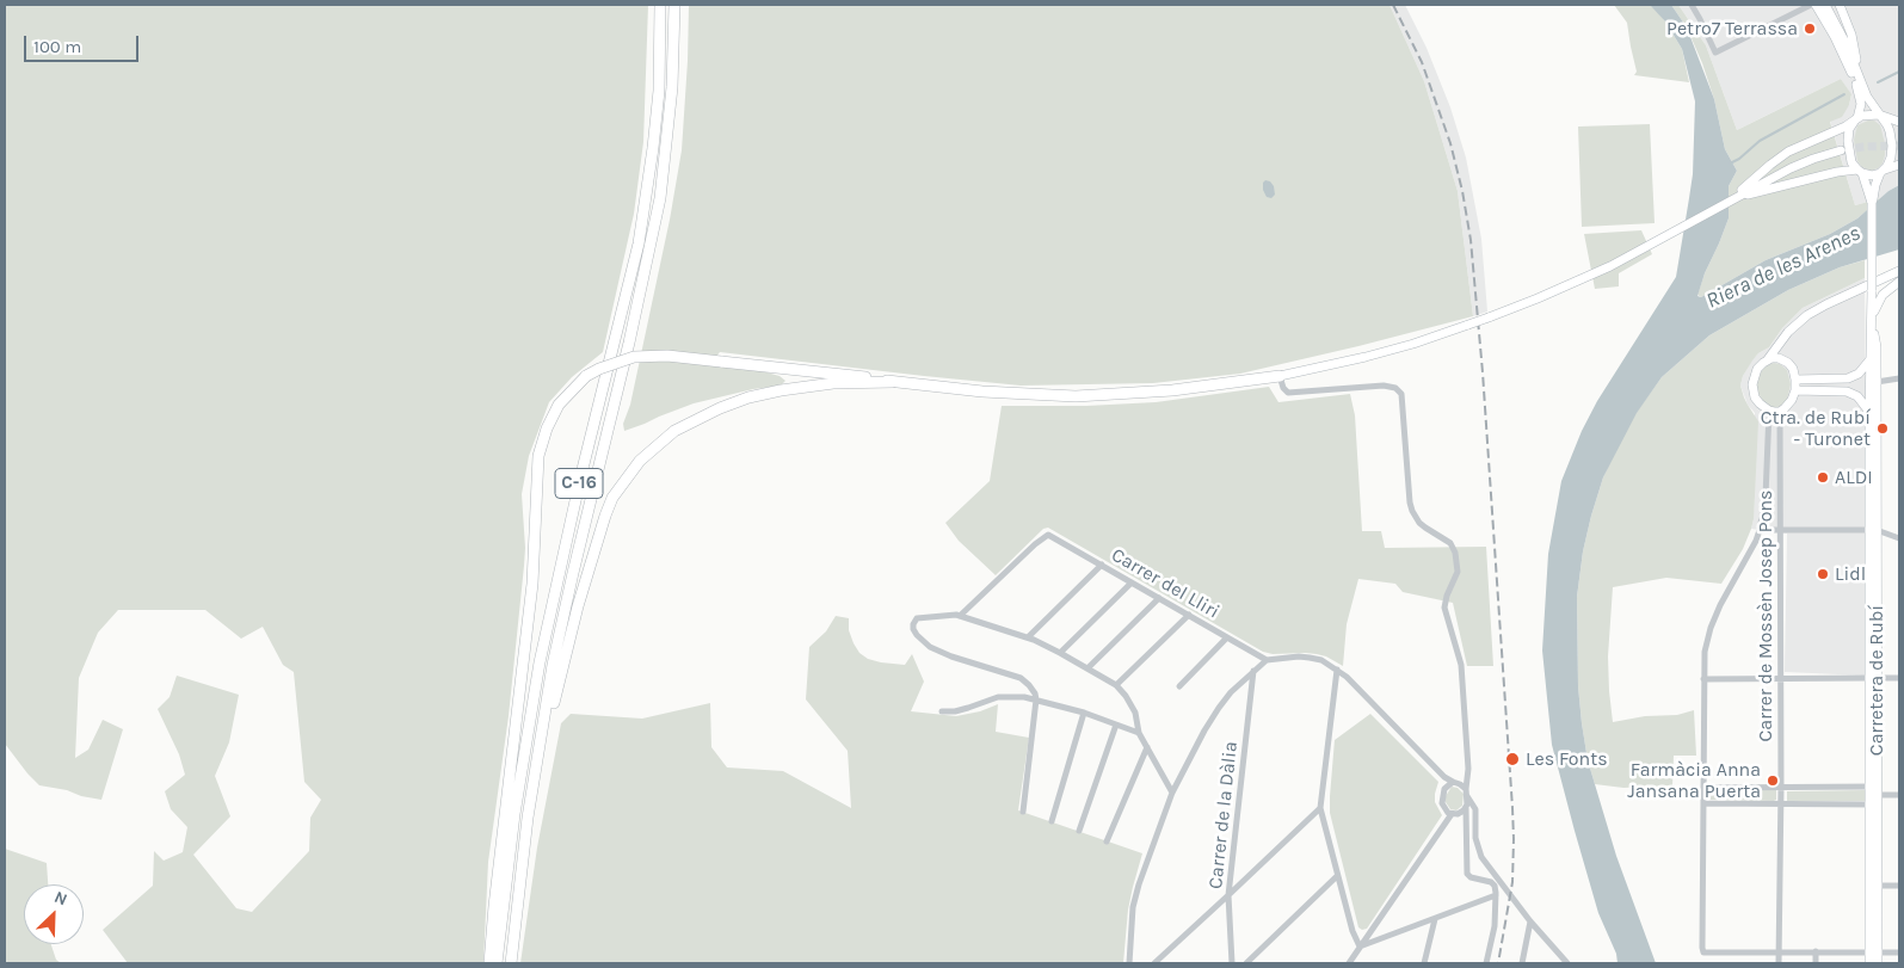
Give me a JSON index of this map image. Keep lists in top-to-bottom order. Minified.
{"streets":{"highway":["C-16"],"main road":["Carretera de Rubí"],"street":["Carrer del Lliri","Carrer de Mossèn Josep Pons","Carrer de la Dàlia"]},"water":["Riera de les Arenes"],"places":["Petro7 Terrassa","Ctra. de Rubí - Turonet","ALDI","Lidl","Les Fonts","Farmàcia Anna Jansana Puerta"],"scale_bar":"100 m","north":"top right"}
